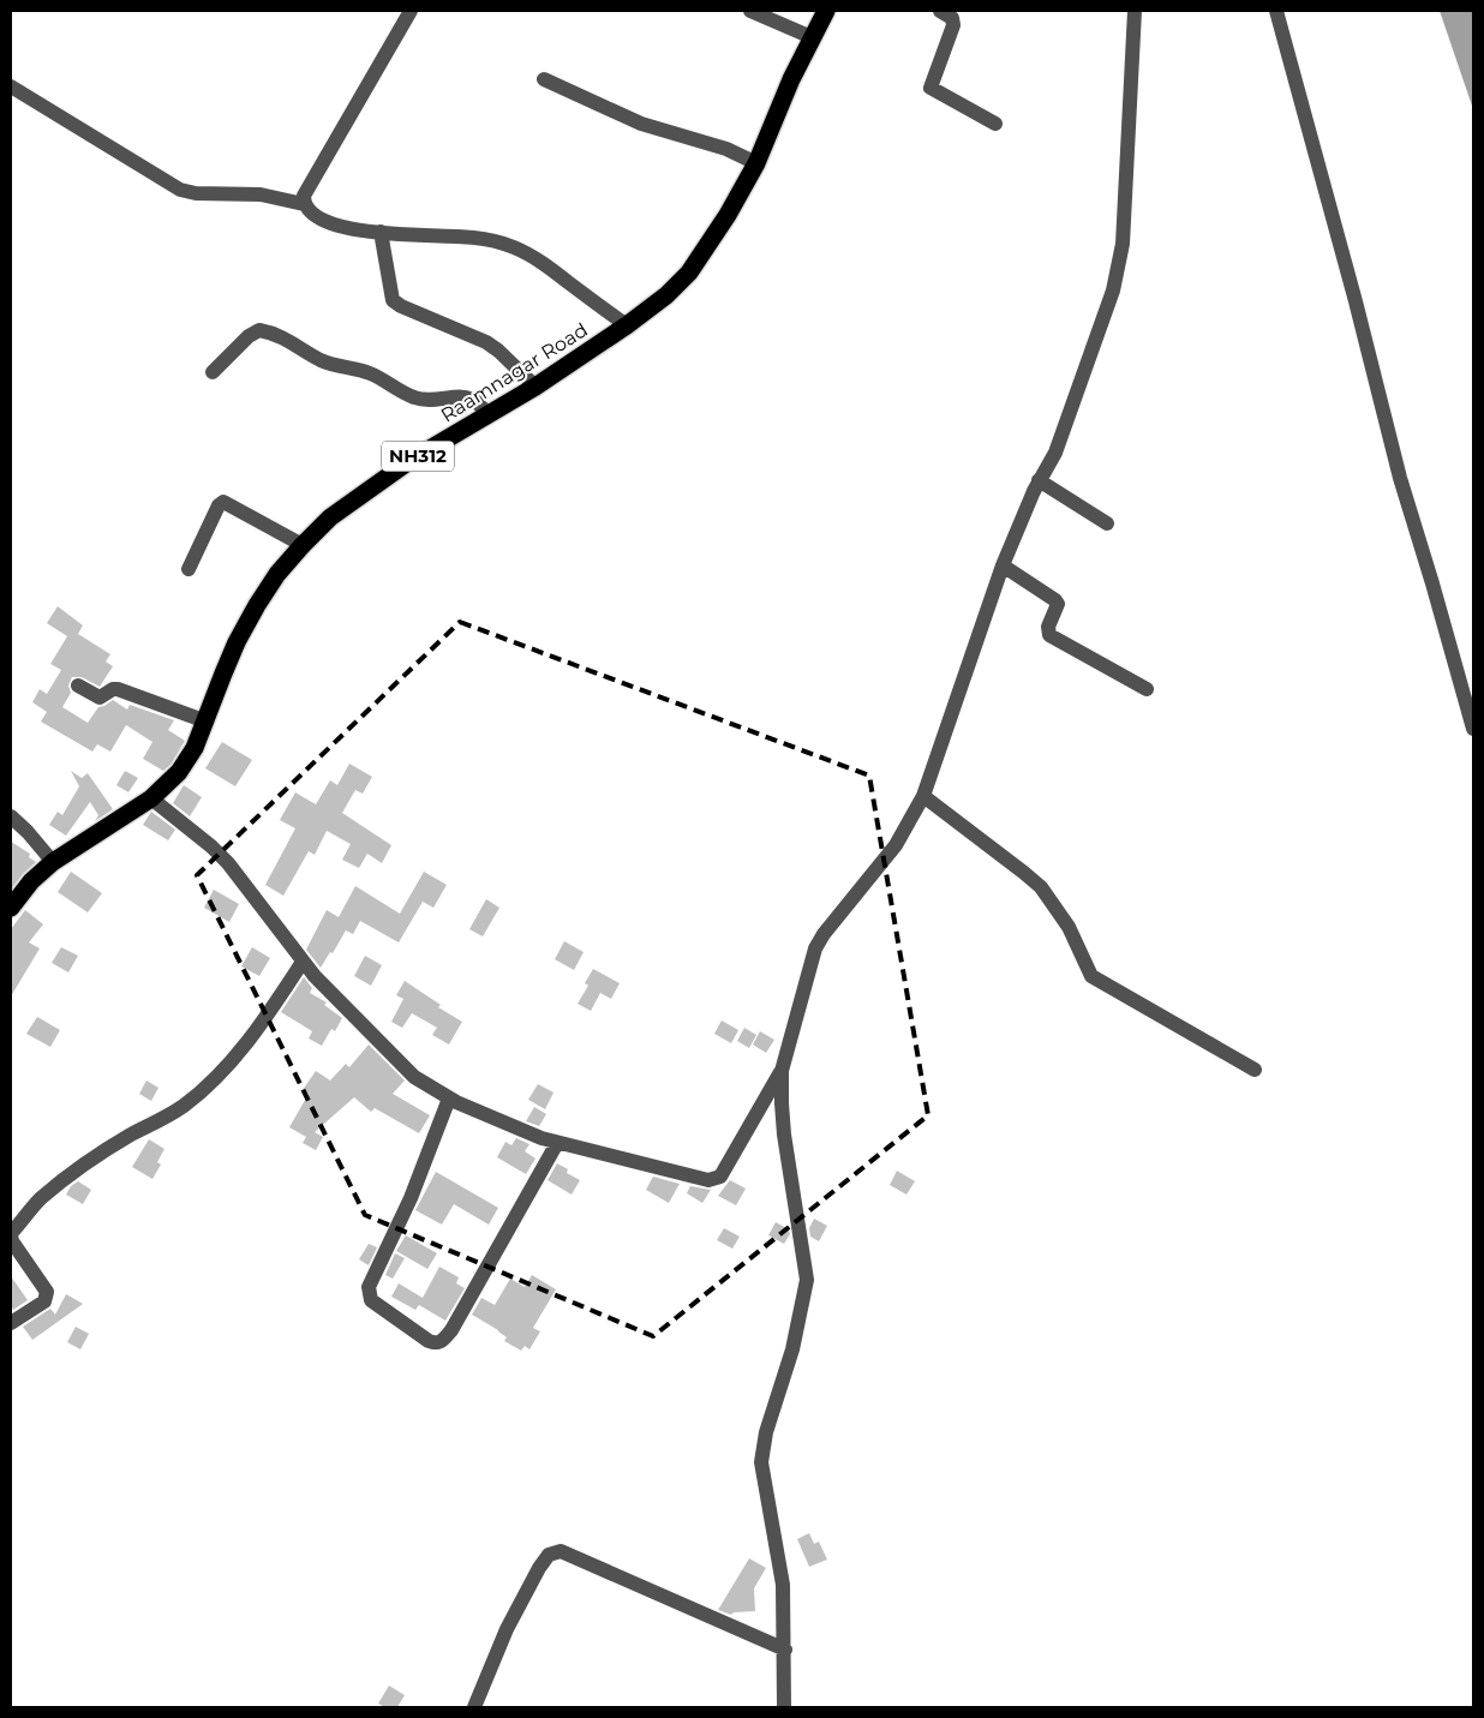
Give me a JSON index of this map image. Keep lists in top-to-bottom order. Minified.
{"streets":{"highway":["Raamnagar Road","NH312"]}}
